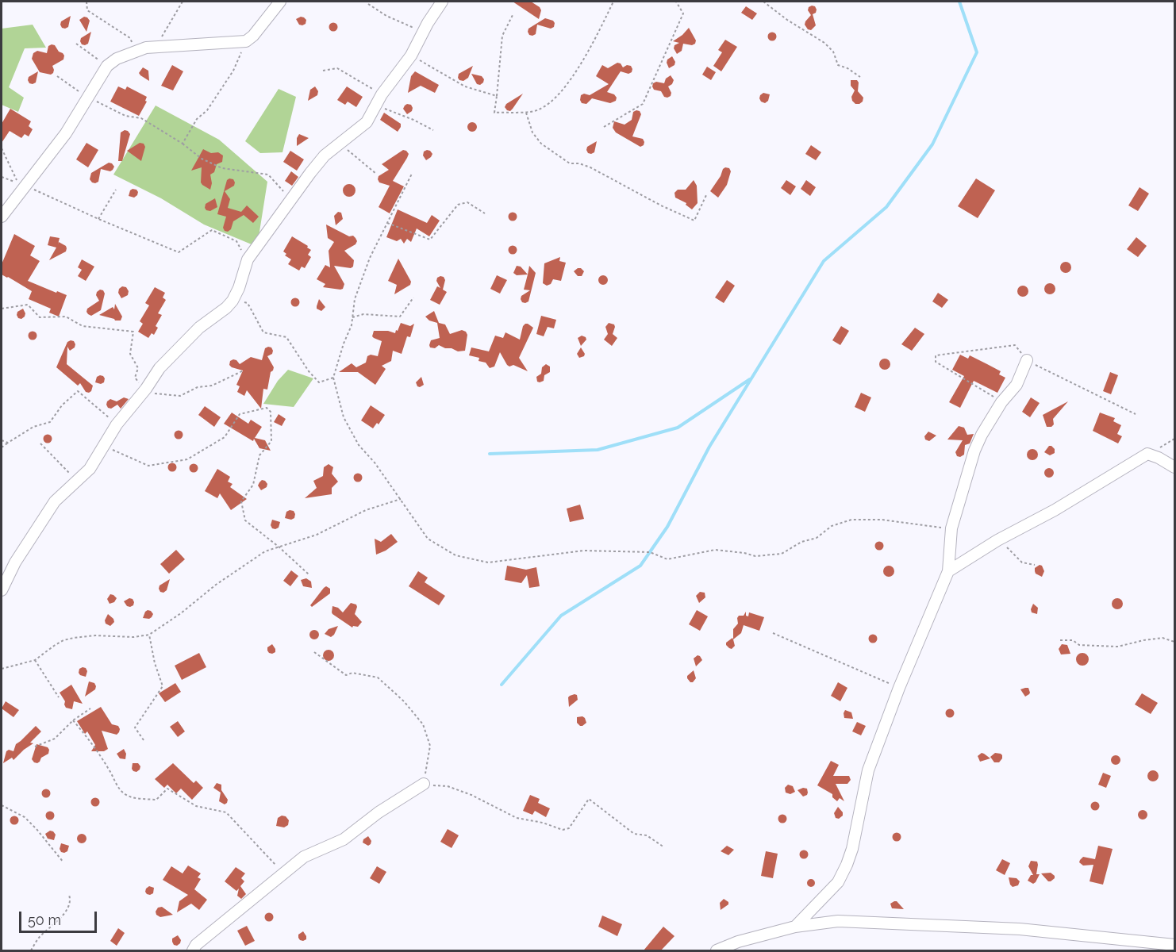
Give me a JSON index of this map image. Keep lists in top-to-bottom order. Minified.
{"scale_bar":"50 m"}
